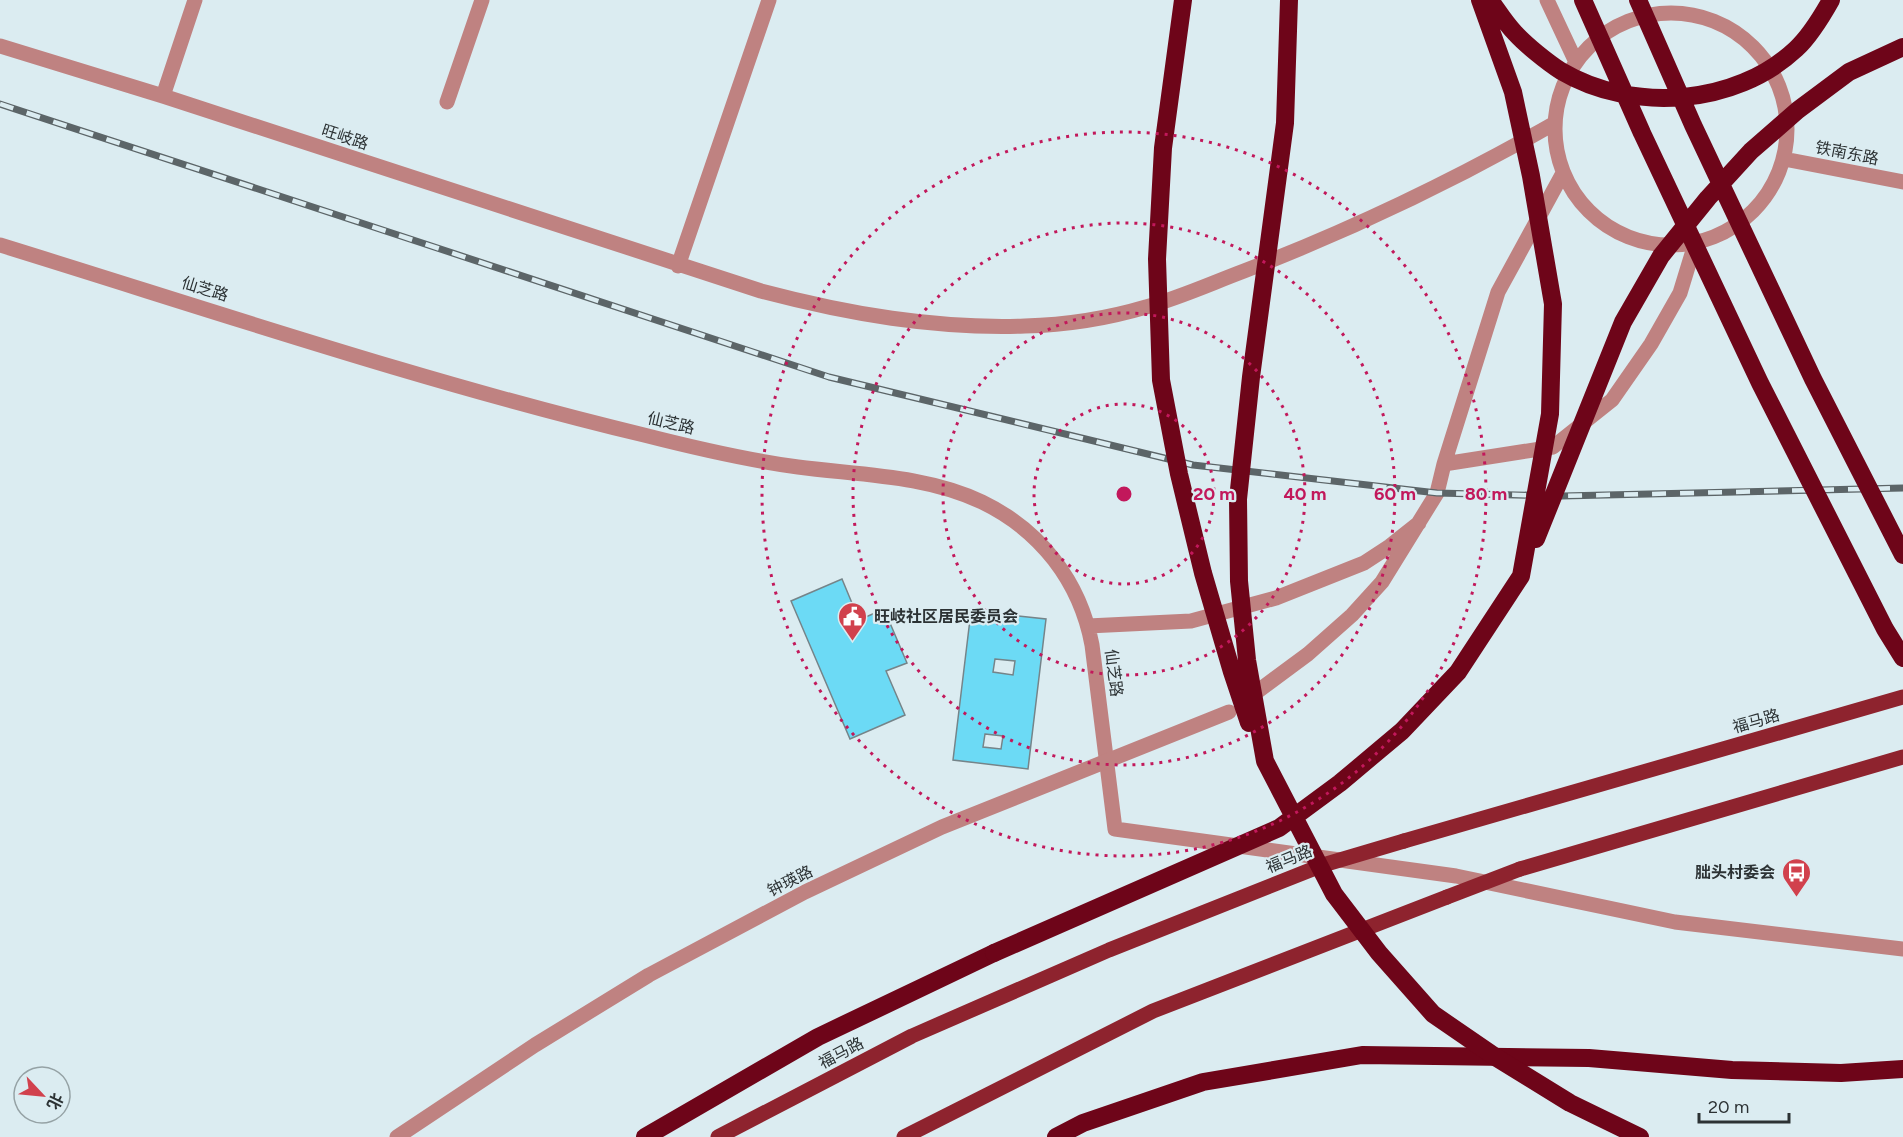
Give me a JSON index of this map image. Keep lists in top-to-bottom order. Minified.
{"streets":{"main road":["福马路"],"street":["旺岐路","铁南东路","仙芝路","钟瑛路"]},"places":{"public building":["旺岐社区居民委员会"],"bus stop":["胐头村委会"]},"scale_bar":"20 m","north":"bottom right","rings":["20 m","40 m","60 m","80 m"]}
